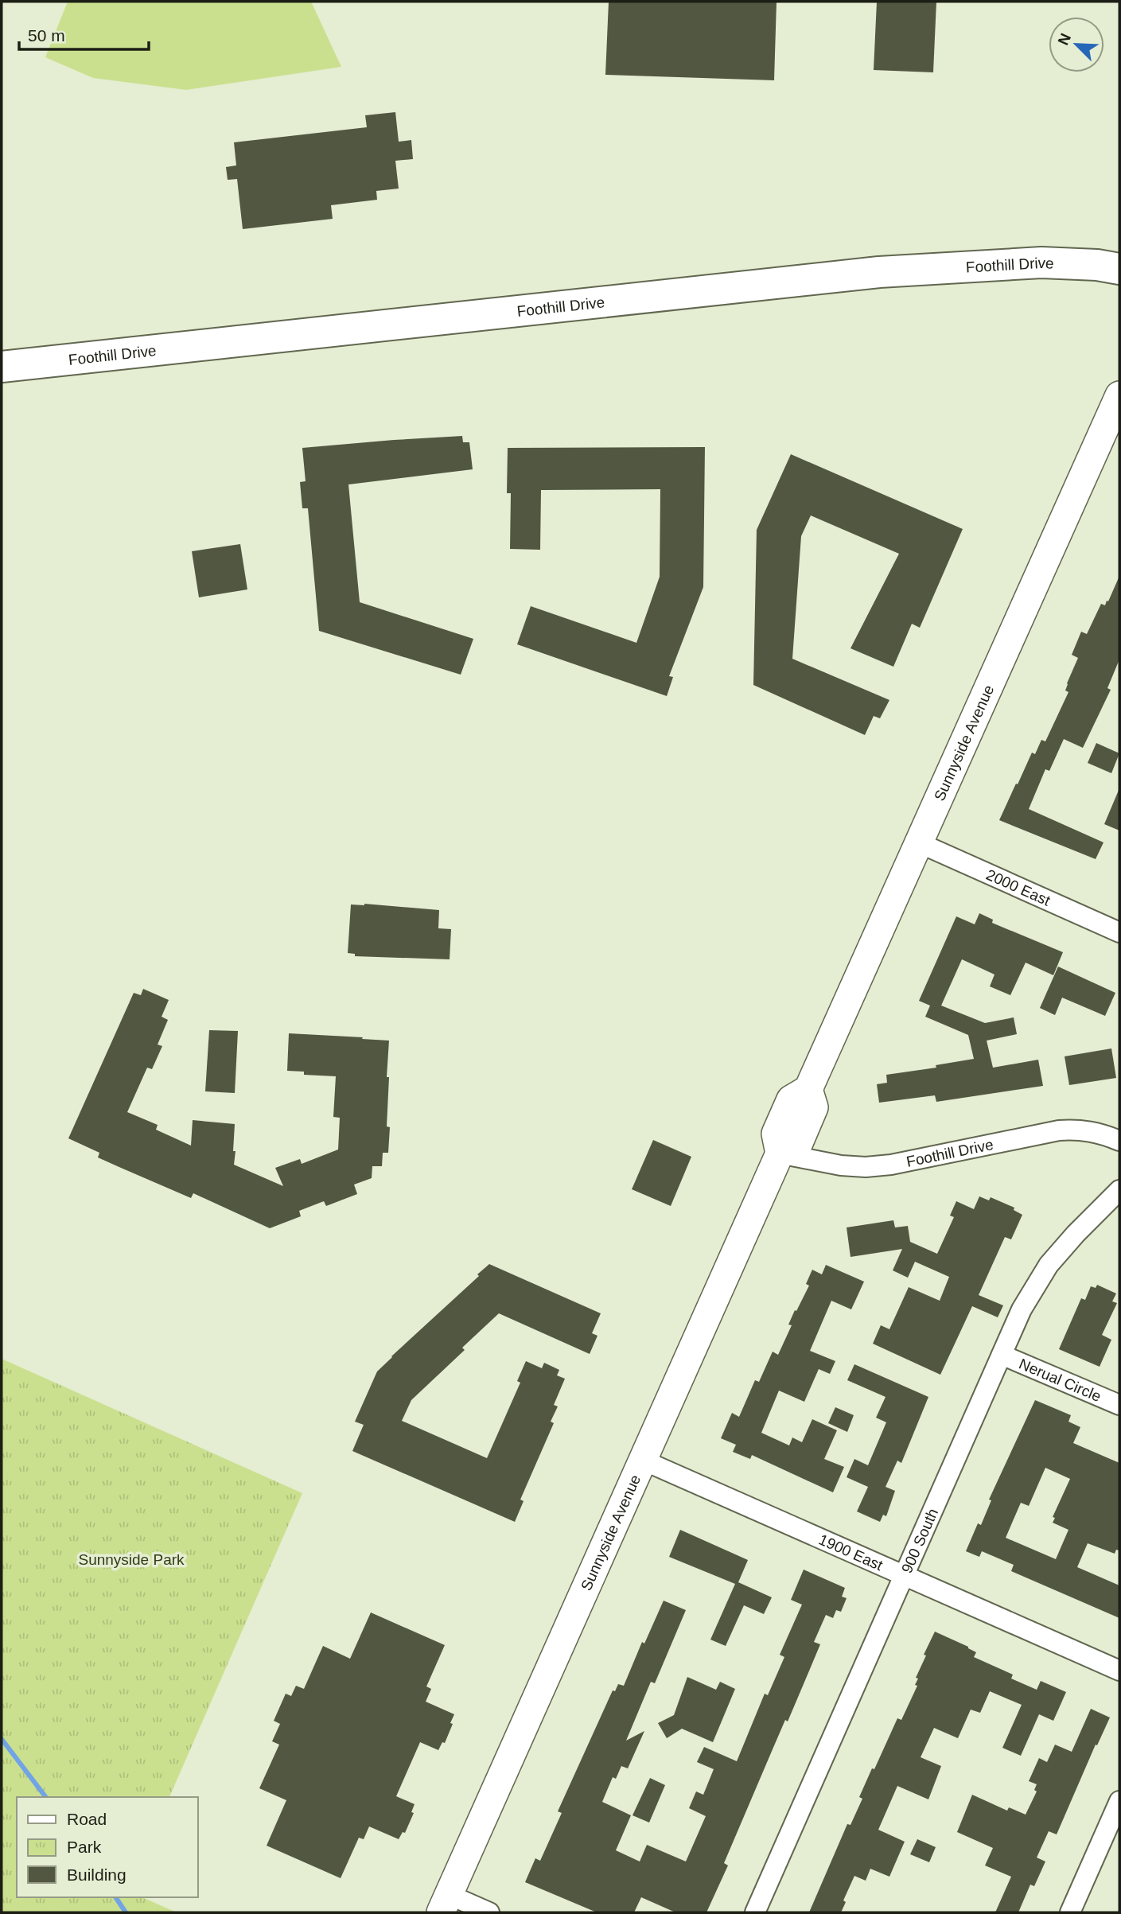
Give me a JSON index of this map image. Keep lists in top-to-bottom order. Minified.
{"streets":{"main road":["Foothill Drive","Sunnyside Avenue"],"street":["2000 East","Nerual Circle","900 South","1900 East"]},"crossings":[["Foothill Drive","Sunnyside Avenue"],["Sunnyside Avenue","2000 East"],["Sunnyside Avenue","1900 East"],["Nerual Circle","900 South"],["900 South","1900 East"]],"parks":["Sunnyside Park"],"legend":["Road","Park","Building"],"scale_bar":"50 m","north":"top left"}
